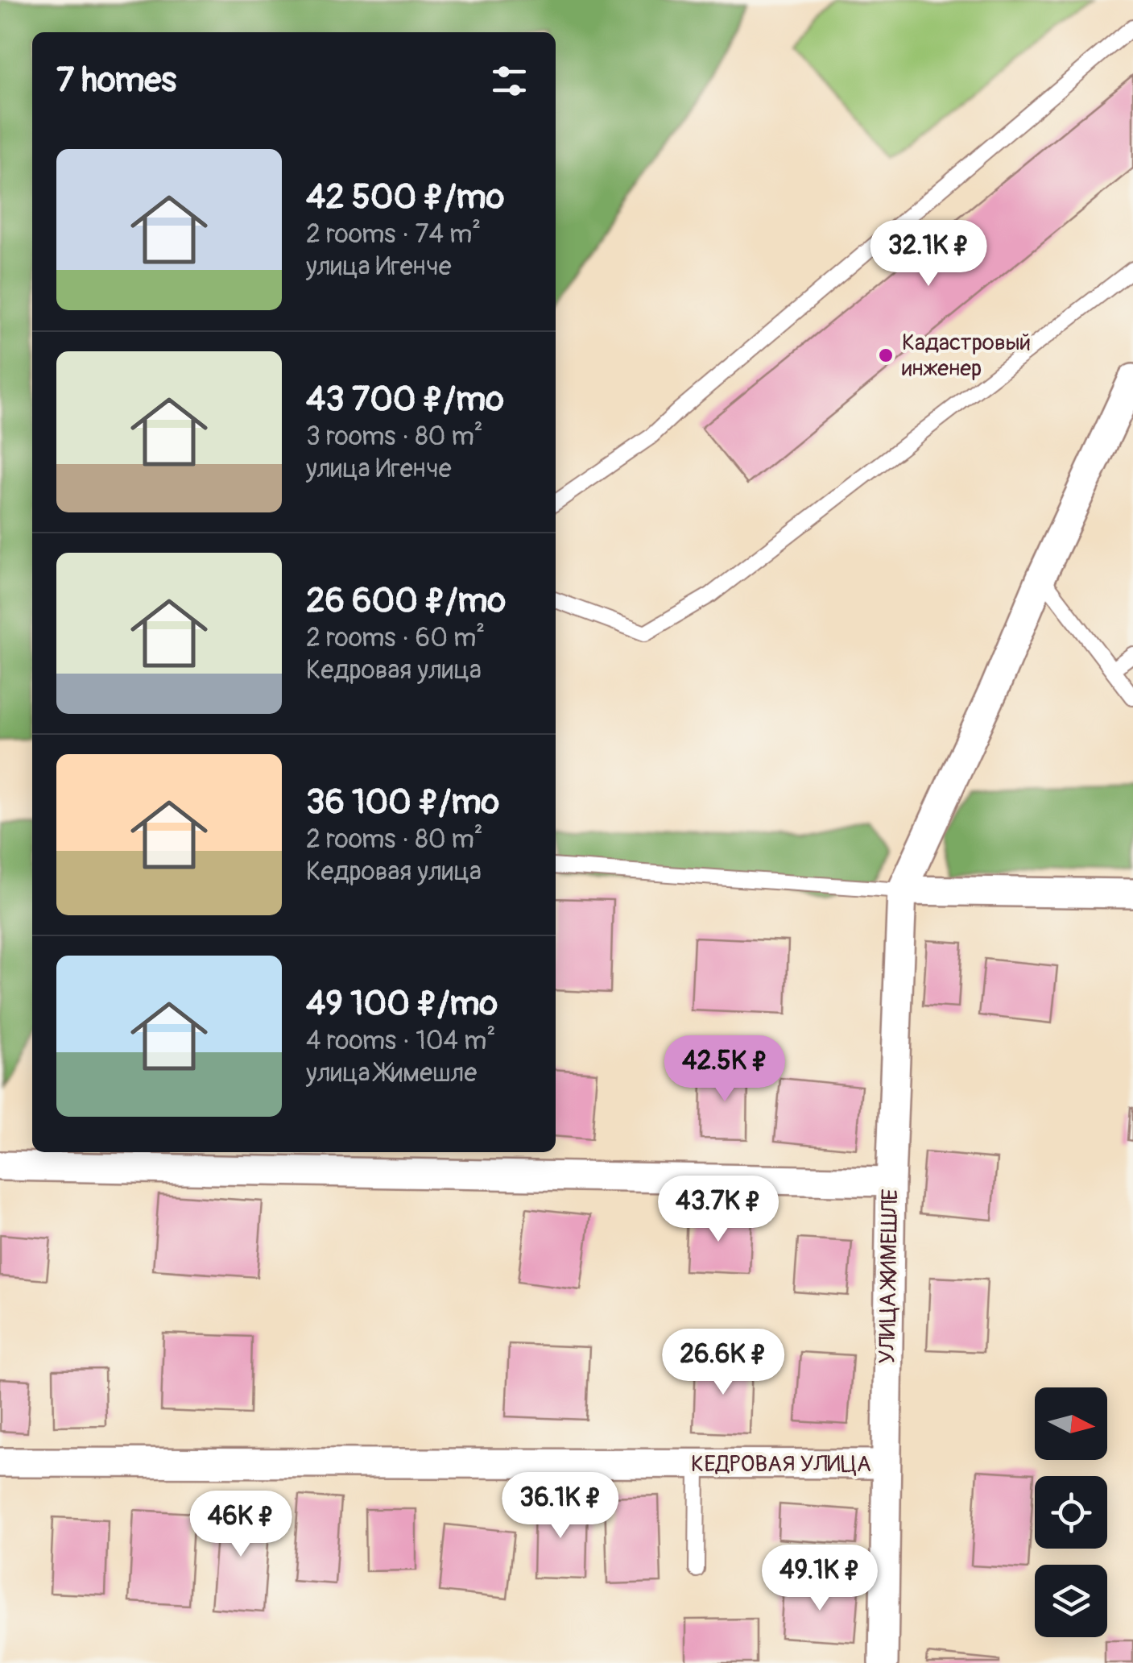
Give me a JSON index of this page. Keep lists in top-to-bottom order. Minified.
{"streets":{"street":["УЛИЦА ЖИМЕШЛЕ","КЕДРОВАЯ УЛИЦА"]},"crossings":[["УЛИЦА ЖИМЕШЛЕ","КЕДРОВАЯ УЛИЦА"]],"places":["Кадастровый инженер"],"north":"right","page":{"heading":"7 homes","list":[{"name":"42 500 ₽/mo","note":"2 rooms · 74 m² · улица Игенче"},{"name":"43 700 ₽/mo","note":"3 rooms · 80 m² · улица Игенче"},{"name":"26 600 ₽/mo","note":"2 rooms · 60 m² · Кедровая улица"},{"name":"36 100 ₽/mo","note":"2 rooms · 80 m² · Кедровая улица"},{"name":"49 100 ₽/mo","note":"4 rooms · 104 m² · улица Жимешле"}],"price":["32.1K ₽","42.5K ₽","43.7K ₽","26.6K ₽","36.1K ₽","46K ₽","49.1K ₽"]}}
